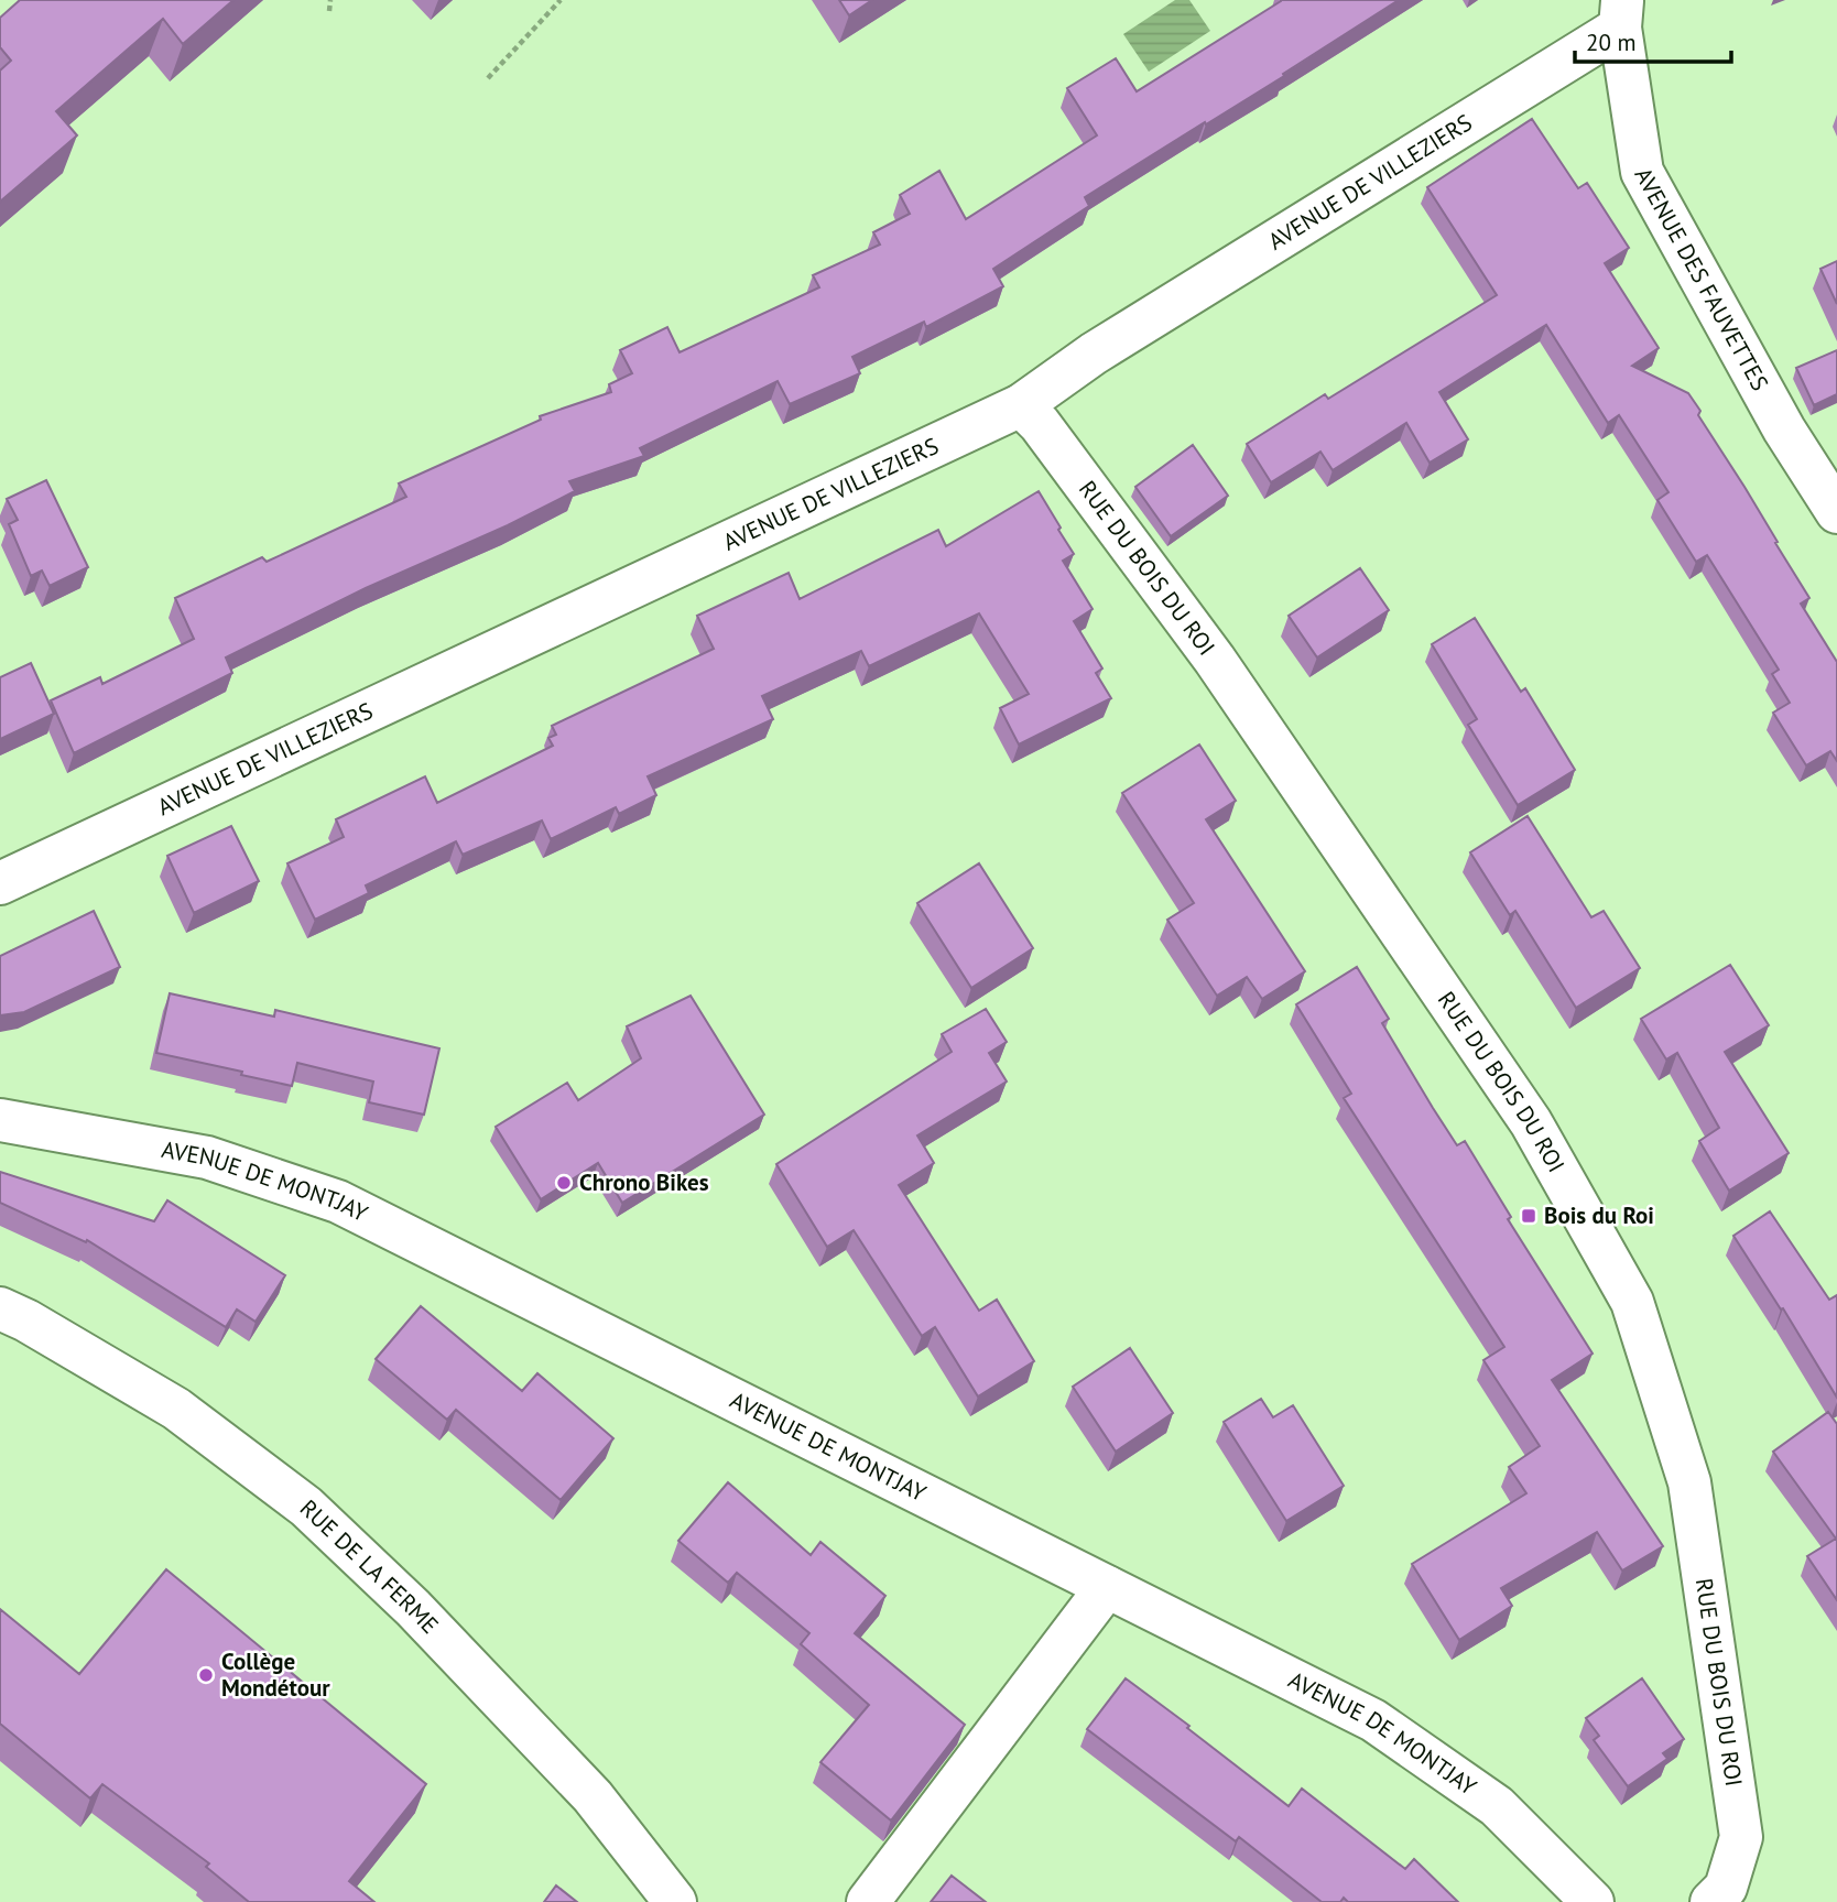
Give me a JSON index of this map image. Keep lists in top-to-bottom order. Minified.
{"streets":{"street":["AVENUE DE VILLEZIERS","AVENUE DES FAUVETTES","RUE DU BOIS DU ROI","AVENUE DE MONTJAY","RUE DE LA FERME"]},"crossings":[["AVENUE DE VILLEZIERS","AVENUE DES FAUVETTES"],["AVENUE DE VILLEZIERS","RUE DU BOIS DU ROI"]],"places":{"other":["Chrono Bikes","Collège Mondétour"],"transit":["Bois du Roi"]},"scale_bar":"20 m"}
